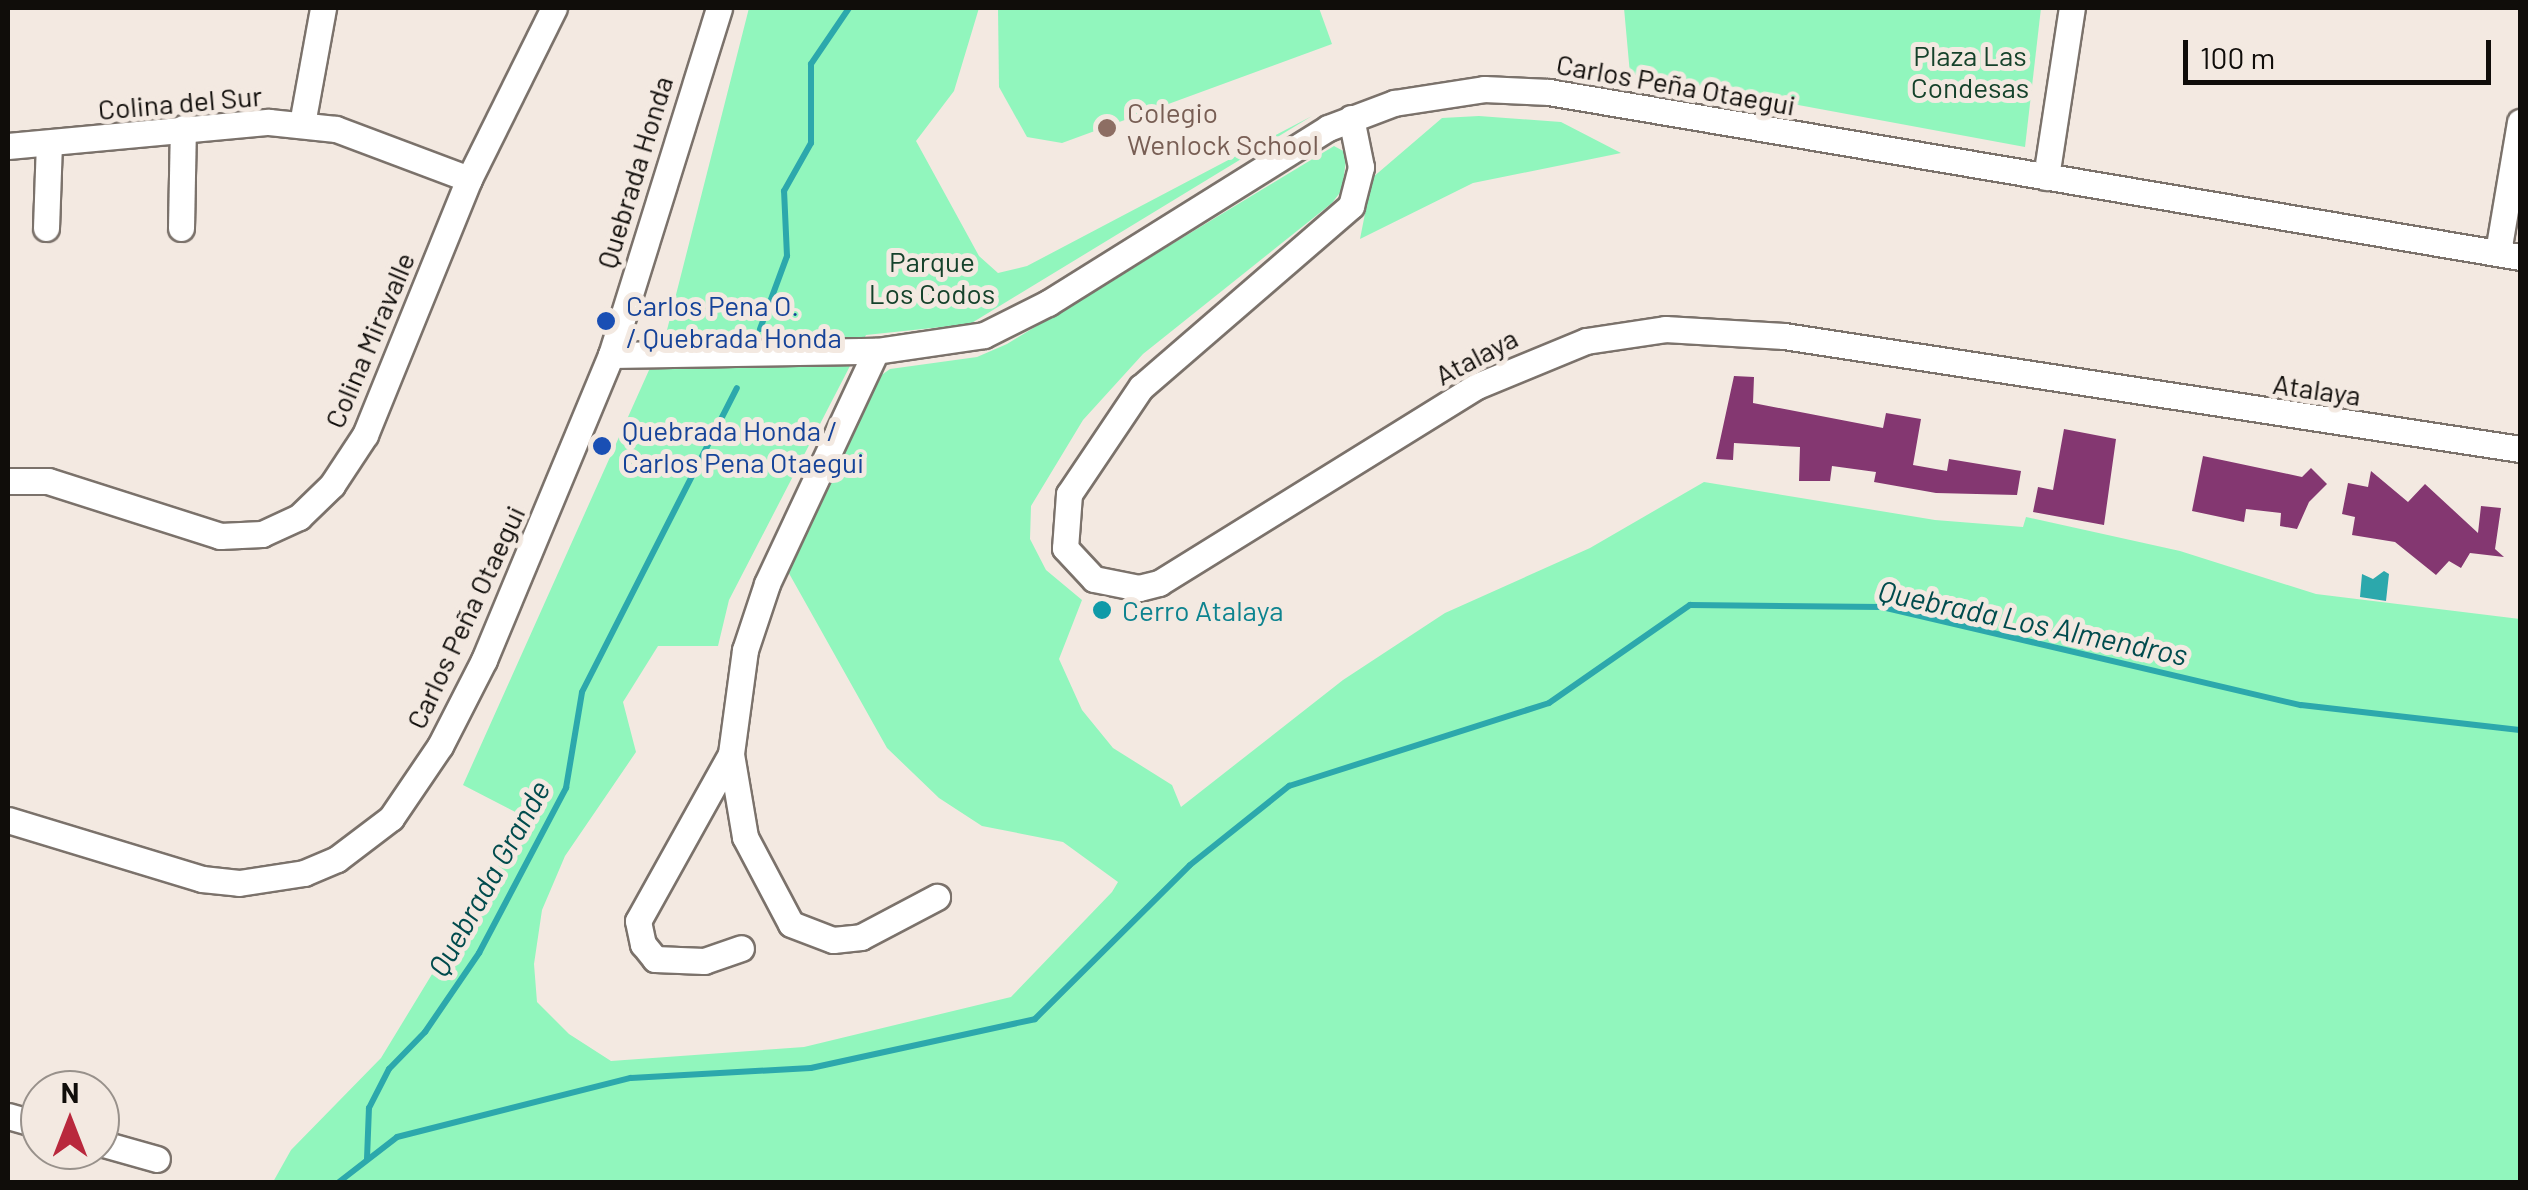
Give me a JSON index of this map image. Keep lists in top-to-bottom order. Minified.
{"streets":{"street":["Carlos Peña Otaegui","Colina del Sur","Quebrada Honda","Colina Miravalle","Atalaya"]},"crossings":[["Carlos Peña Otaegui","Quebrada Honda"],["Carlos Peña Otaegui","Atalaya"],["Colina del Sur","Colina Miravalle"]],"water":["Quebrada Los Almendros","Quebrada Grande"],"parks":["Plaza Las Condesas","Parque Los Codos"],"places":["Colegio Wenlock School","Carlos Pena O. / Quebrada Honda","Quebrada Honda / Carlos Pena Otaegui","Cerro Atalaya"],"scale_bar":"100 m","north":"top"}
